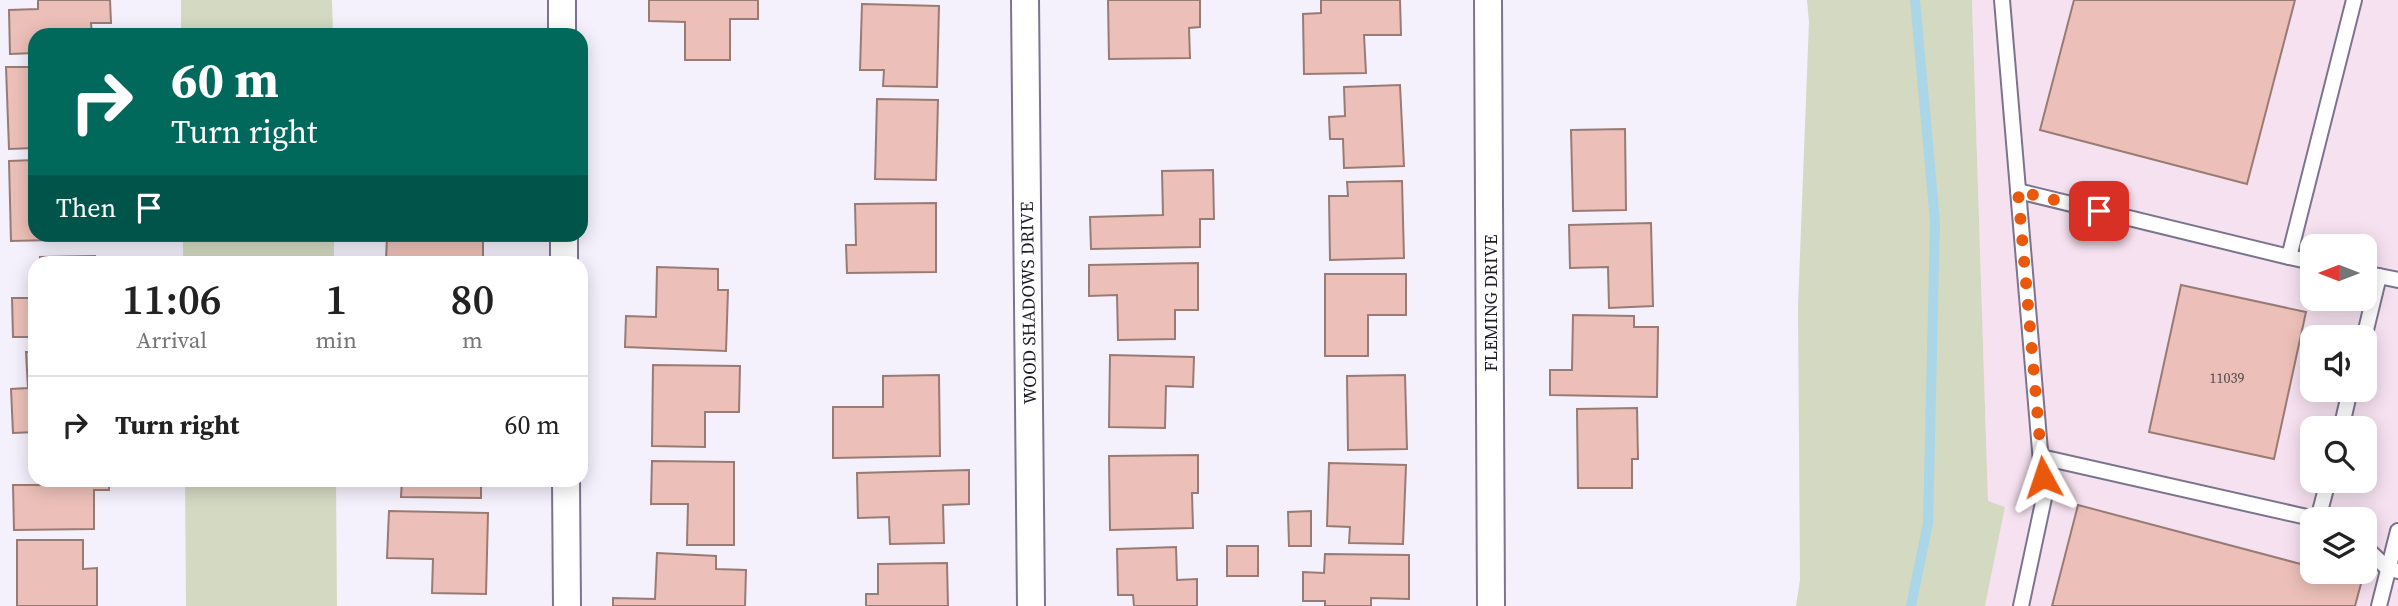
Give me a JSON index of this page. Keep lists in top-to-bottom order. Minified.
{"streets":{"street":["WOOD SHADOWS DRIVE","FLEMING DRIVE"]},"house_numbers":["11039"],"north":"left","page":{"turn":["60 m","Turn right"],"then":"Then","eta":["11:06","Arrival","1","min","80","m"],"list":[{"name":"Turn right","value":"60 m"}]}}
